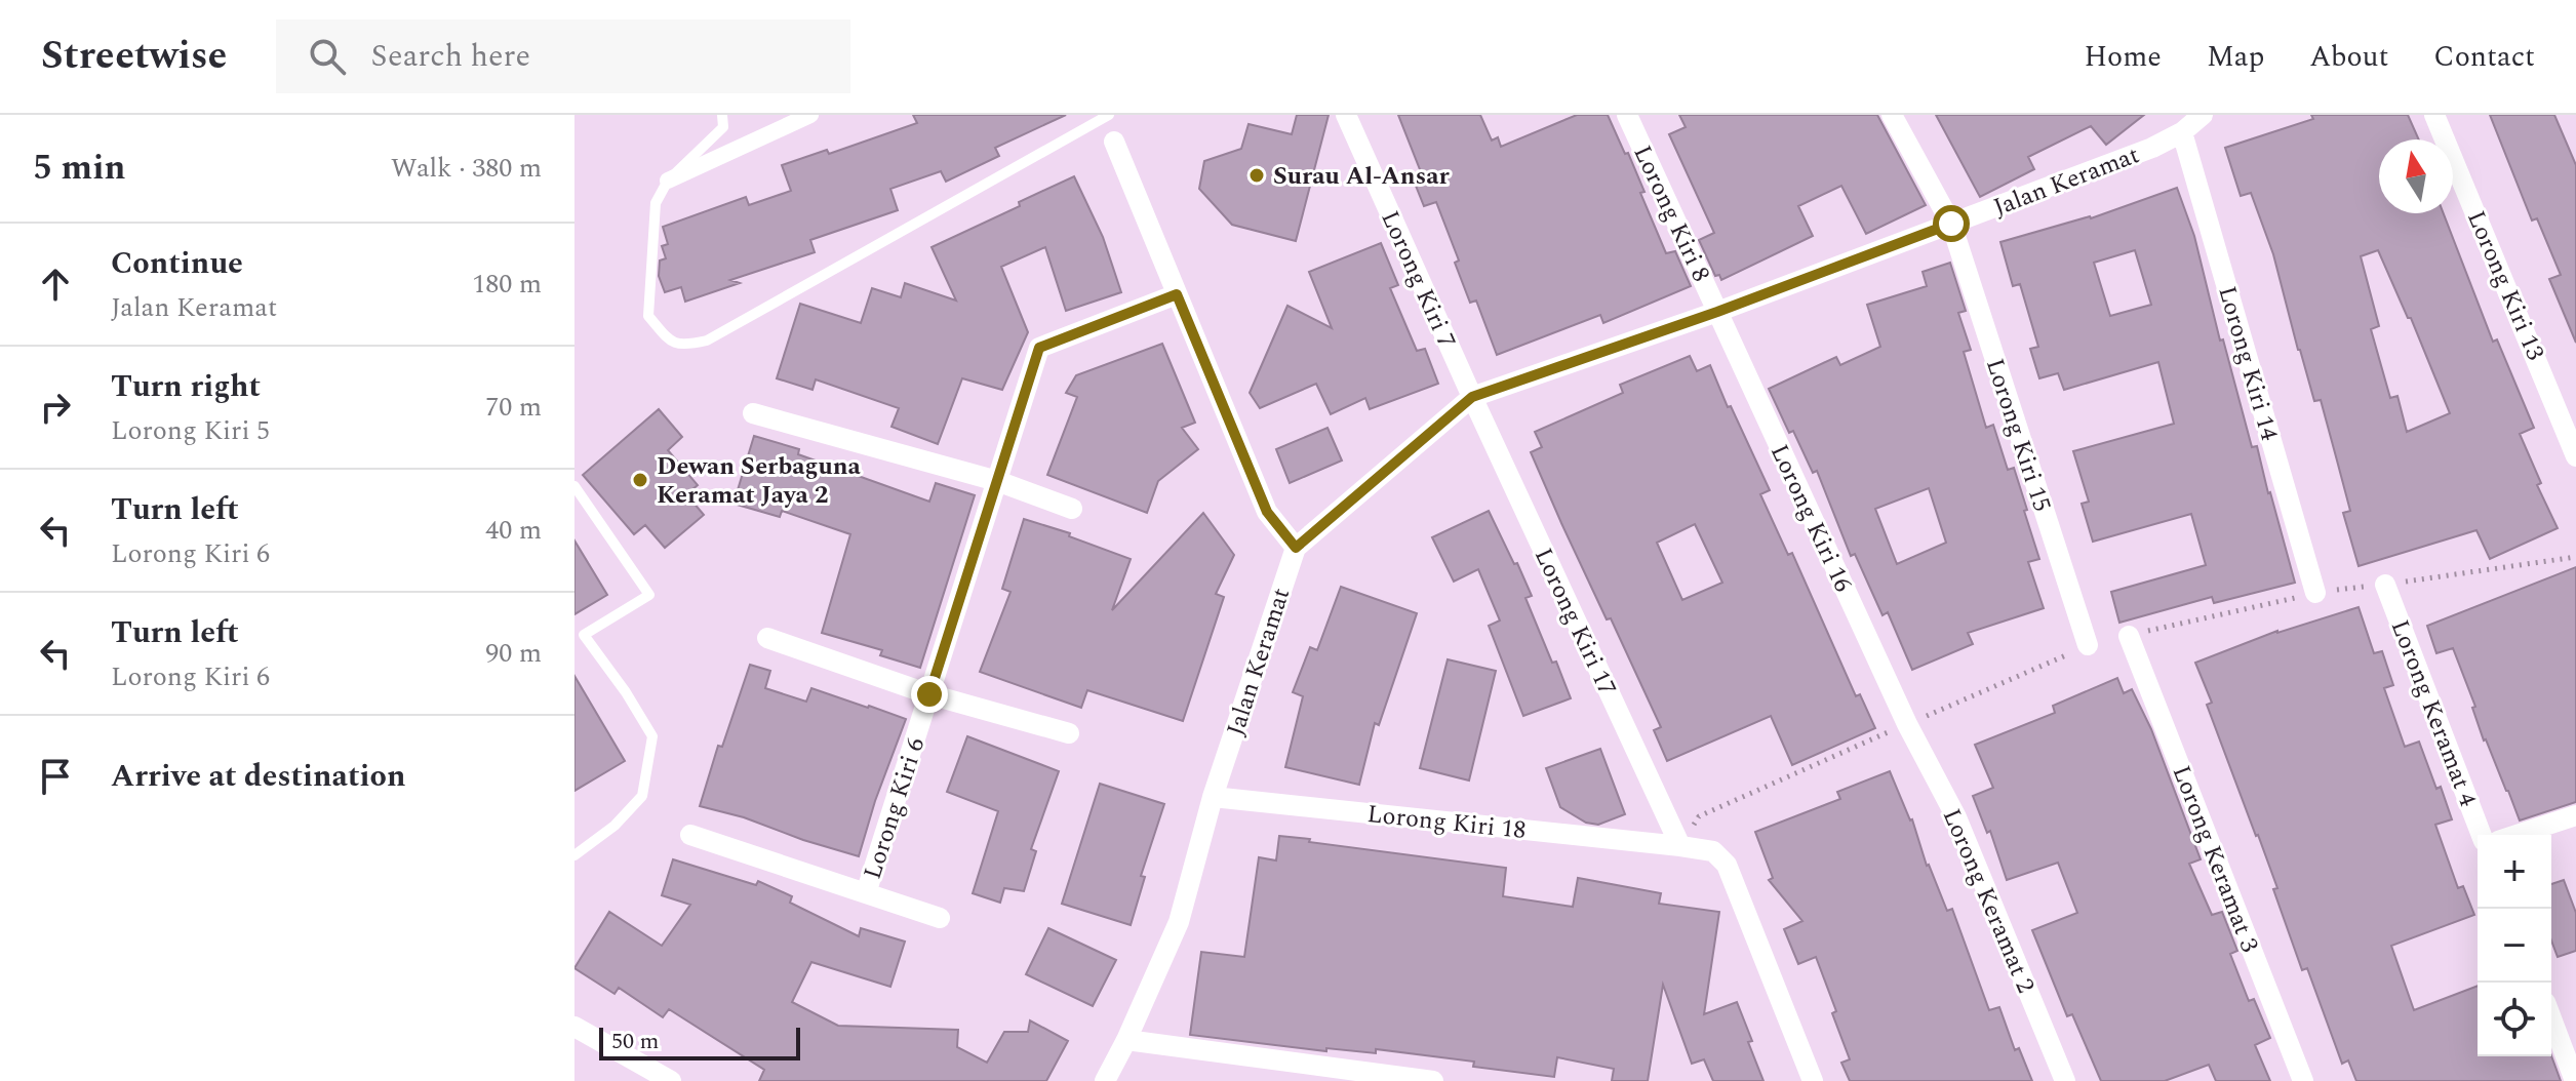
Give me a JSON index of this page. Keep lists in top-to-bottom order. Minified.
{"streets":{"street":["Jalan Keramat","Lorong Kiri 8","Lorong Kiri 7","Lorong Kiri 13","Lorong Kiri 14","Lorong Kiri 15","Lorong Kiri 16","Lorong Kiri 17","Lorong Keramat 4","Lorong Kiri 6","Lorong Kiri 18","Lorong Keramat 3","Lorong Keramat 2"]},"crossings":[["Jalan Keramat","Lorong Kiri 8"],["Jalan Keramat","Lorong Kiri 7"],["Jalan Keramat","Lorong Kiri 14"],["Jalan Keramat","Lorong Kiri 15"],["Jalan Keramat","Lorong Kiri 16"],["Jalan Keramat","Lorong Kiri 17"],["Jalan Keramat","Lorong Kiri 18"],["Lorong Kiri 8","Lorong Kiri 16"],["Lorong Kiri 7","Lorong Kiri 17"],["Lorong Kiri 16","Lorong Keramat 2"],["Lorong Kiri 17","Lorong Kiri 18"]],"places":["Surau Al-Ansar","Dewan Serbaguna Keramat Jaya 2"],"scale_bar":"50 m","north":"top","page":{"header":"Streetwise","search":"Search here","nav":["Home","Map","About","Contact"],"heading":["5 min","Walk · 380 m"],"list":[["Continue","Jalan Keramat","180 m"],["Turn right","Lorong Kiri 5","70 m"],["Turn left","Lorong Kiri 6","40 m"],["Turn left","Lorong Kiri 6","90 m"],"Arrive at destination"],"map_buttons":["+","−"],"scale":"50 m"}}
